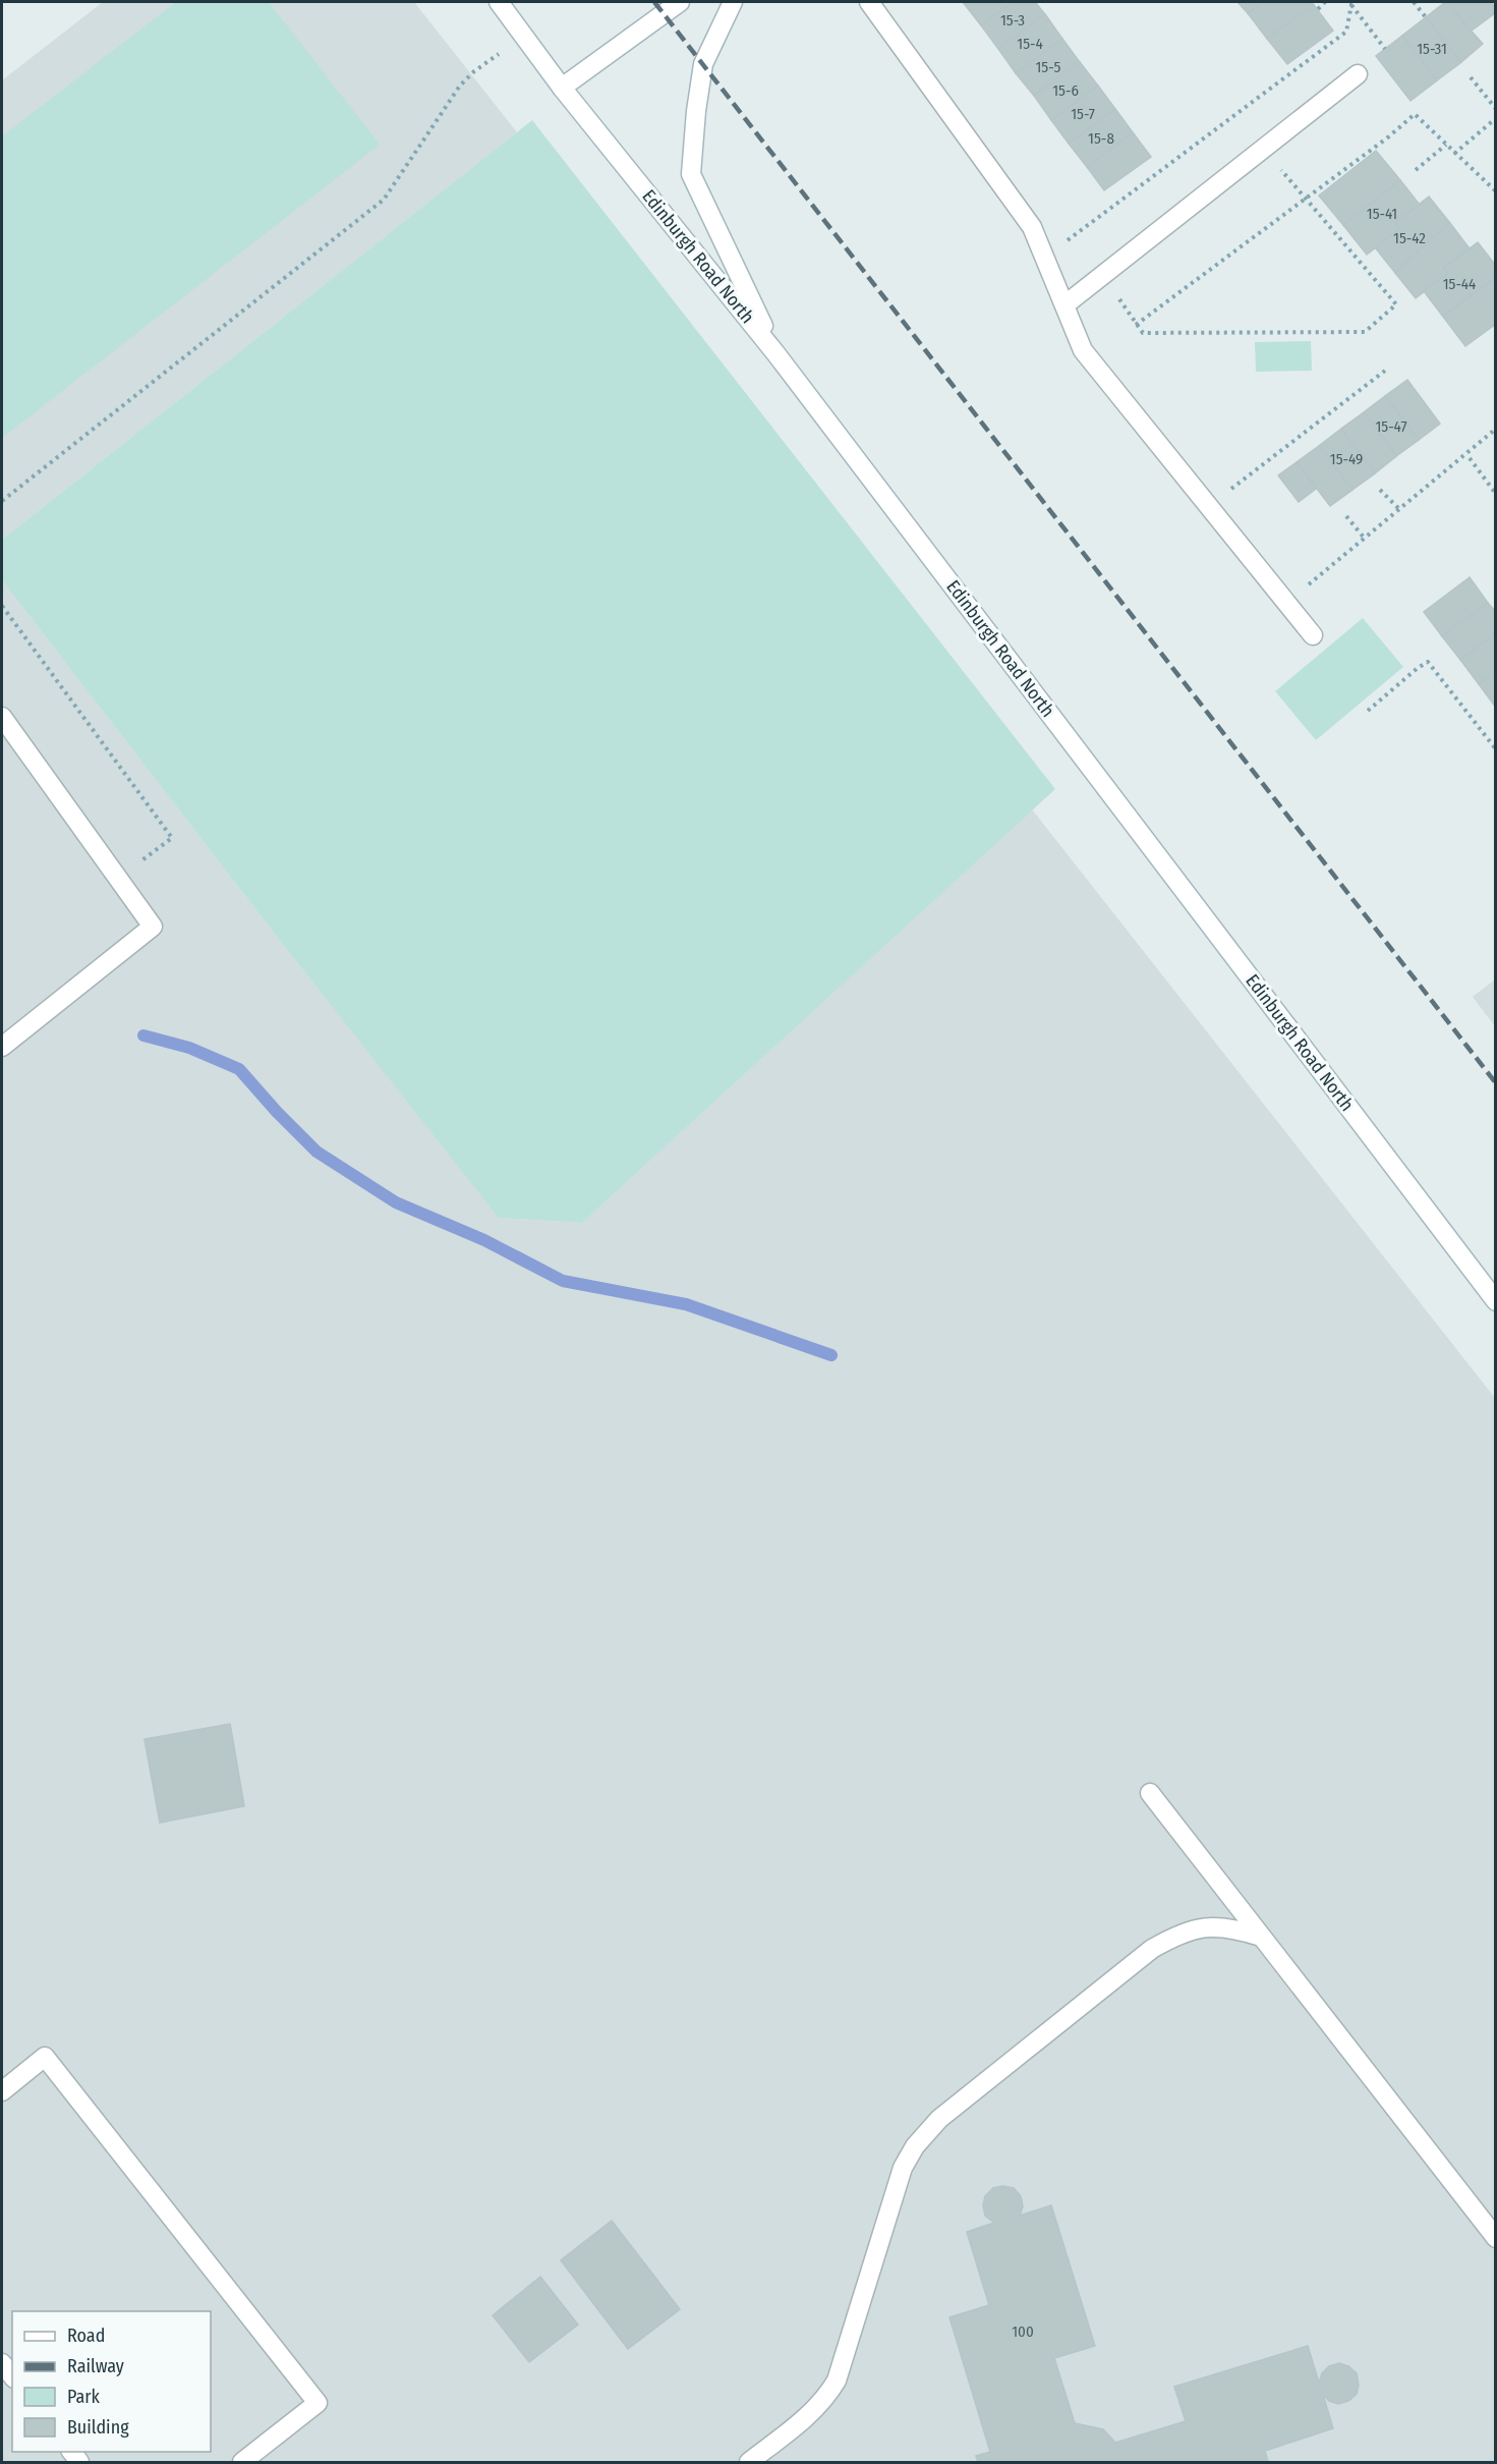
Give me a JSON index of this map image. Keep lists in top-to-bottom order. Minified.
{"streets":{"main road":["Edinburgh Road North"]},"house_numbers":["15-3","15-4","15-31","15-5","15-6","15-7","15-8","15-41","15-42","15-44","15-47","15-49","100"],"legend":["Road","Railway","Park","Building"]}
